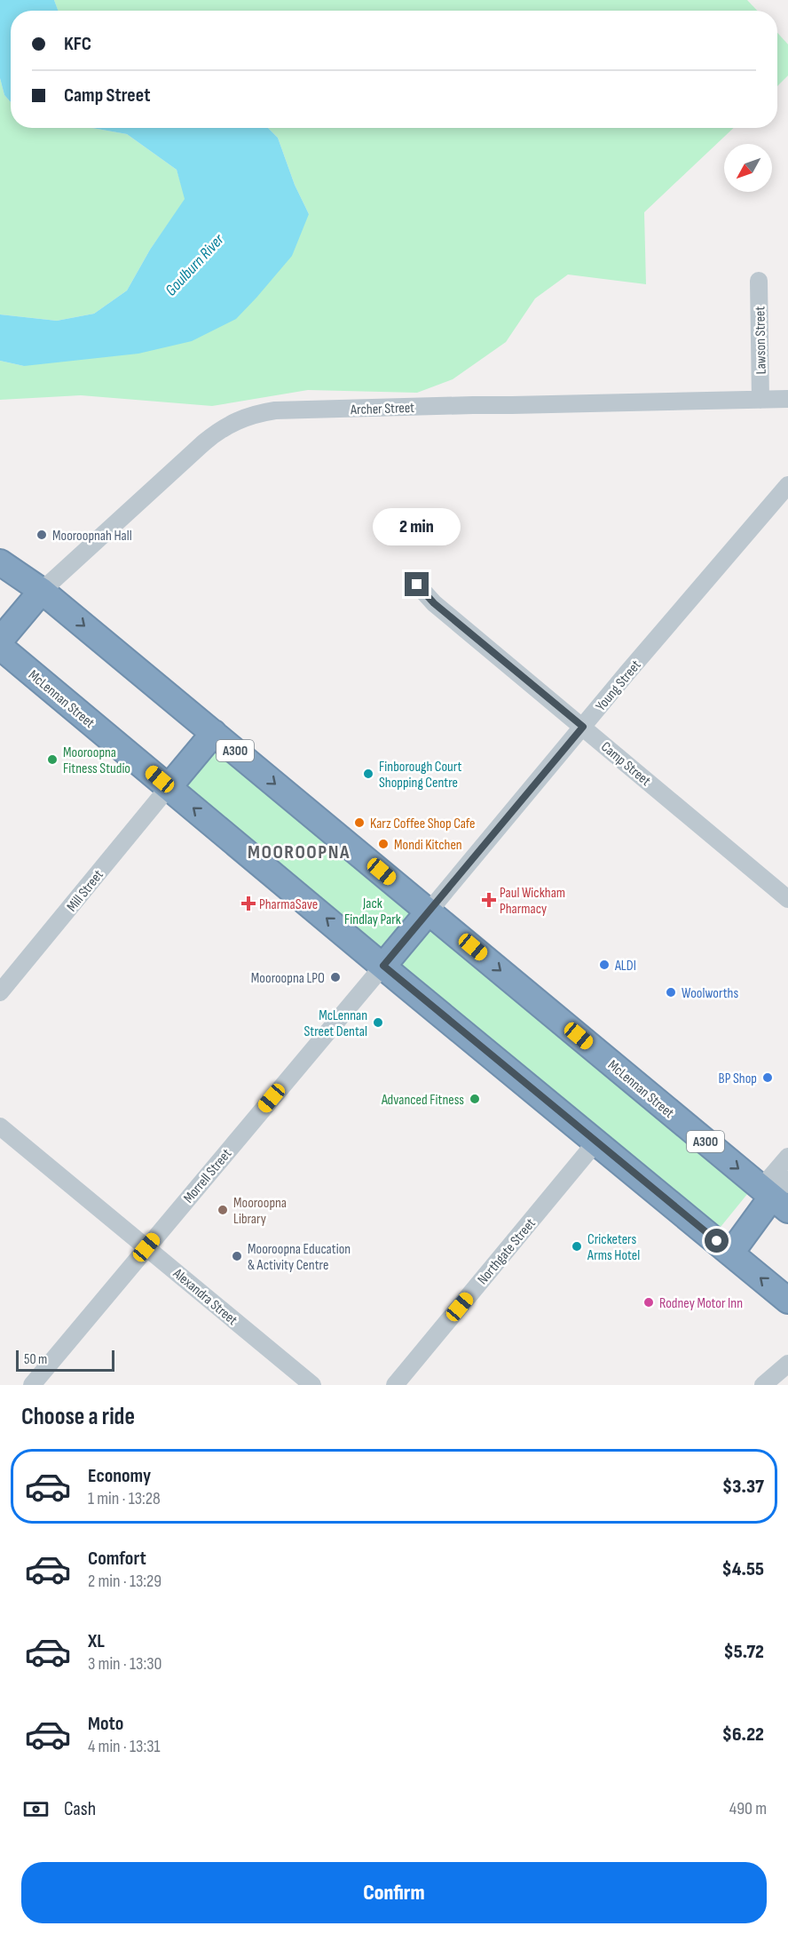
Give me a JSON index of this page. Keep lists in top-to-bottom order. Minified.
{"streets":{"highway":["McLennan Street","A300"],"street":["Lawson Street","Archer Street","Young Street","Camp Street","Mill Street","Morrell Street","Northgate Street","Alexandra Street"]},"crossings":[["Lawson Street","Archer Street"],["Archer Street","McLennan Street"],["Young Street","McLennan Street"],["Young Street","Camp Street"],["McLennan Street","Mill Street"],["McLennan Street","Morrell Street"],["McLennan Street","Northgate Street"],["Morrell Street","Alexandra Street"]],"districts":["MOOROOPNA"],"water":["Goulburn River"],"parks":["Jack Findlay Park"],"places":{"other":["Mooroopnah Hall","Mooroopna Fitness Studio","Finborough Court Shopping Centre","Karz Coffee Shop Cafe","Mondi Kitchen","ALDI","Mooroopna LPO","Woolworths","McLennan Street Dental","BP Shop","Advanced Fitness","Mooroopna Library","Cricketers Arms Hotel","Mooroopna Education & Activity Centre","Rodney Motor Inn"],"health":["Paul Wickham Pharmacy","PharmaSave"]},"scale_bar":"50 m","north":"bottom left","page":{"banner":["KFC","Camp Street"],"bubble":"2 min","scale":"50 m","heading":"Choose a ride","list":[{"name":"Economy","note":"1 min · 13:28","value":"$3.37"},{"name":"Comfort","note":"2 min · 13:29","value":"$4.55"},{"name":"XL","note":"3 min · 13:30","value":"$5.72"},{"name":"Moto","note":"4 min · 13:31","value":"$6.22"}],"pay":["Cash","490 m"],"buttons":"Confirm"}}
